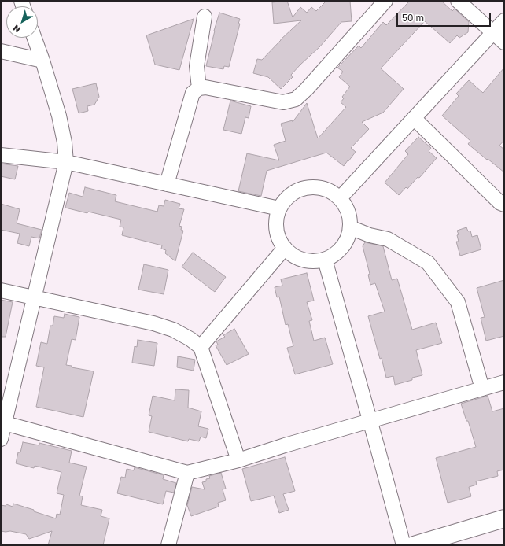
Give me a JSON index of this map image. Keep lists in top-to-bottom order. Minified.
{"scale_bar":"50 m","north":"bottom left"}
